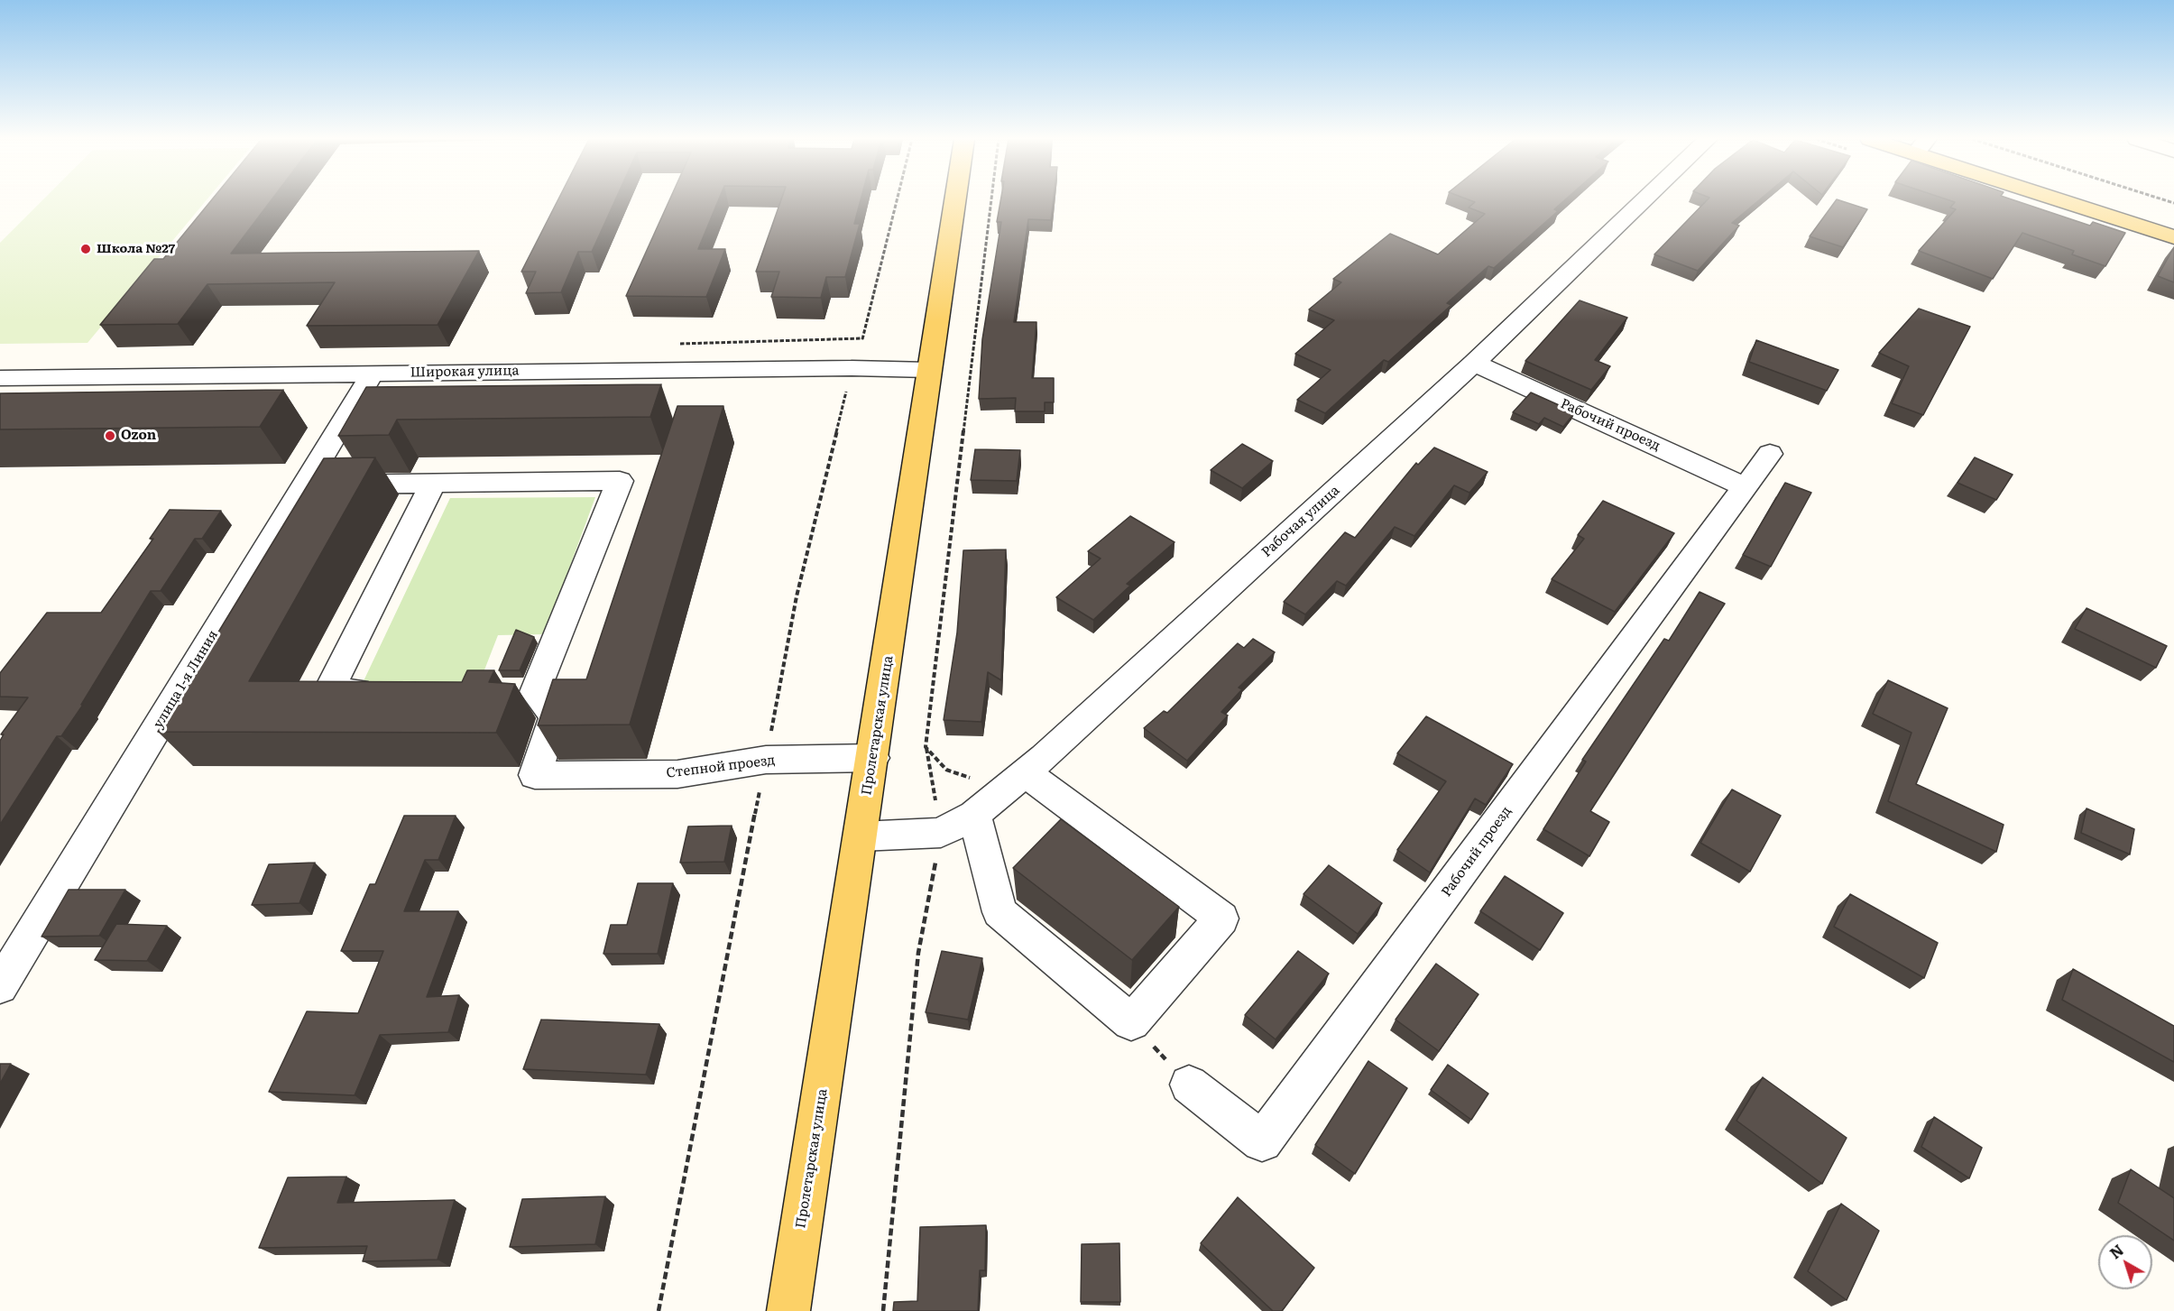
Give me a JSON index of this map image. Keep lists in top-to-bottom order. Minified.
{"streets":{"main road":["Пролетарская улица"],"street":["Широкая улица","Рабочий проезд","Рабочая улица","улица 1-я Линия","Степной проезд"]},"crossings":[["Широкая улица","улица 1-я Линия"],["Широкая улица","Пролетарская улица"],["Рабочий проезд","Рабочая улица"],["Рабочая улица","Пролетарская улица"],["Пролетарская улица","Степной проезд"]],"places":["Школа №27","Ozon"],"north":"top left"}
